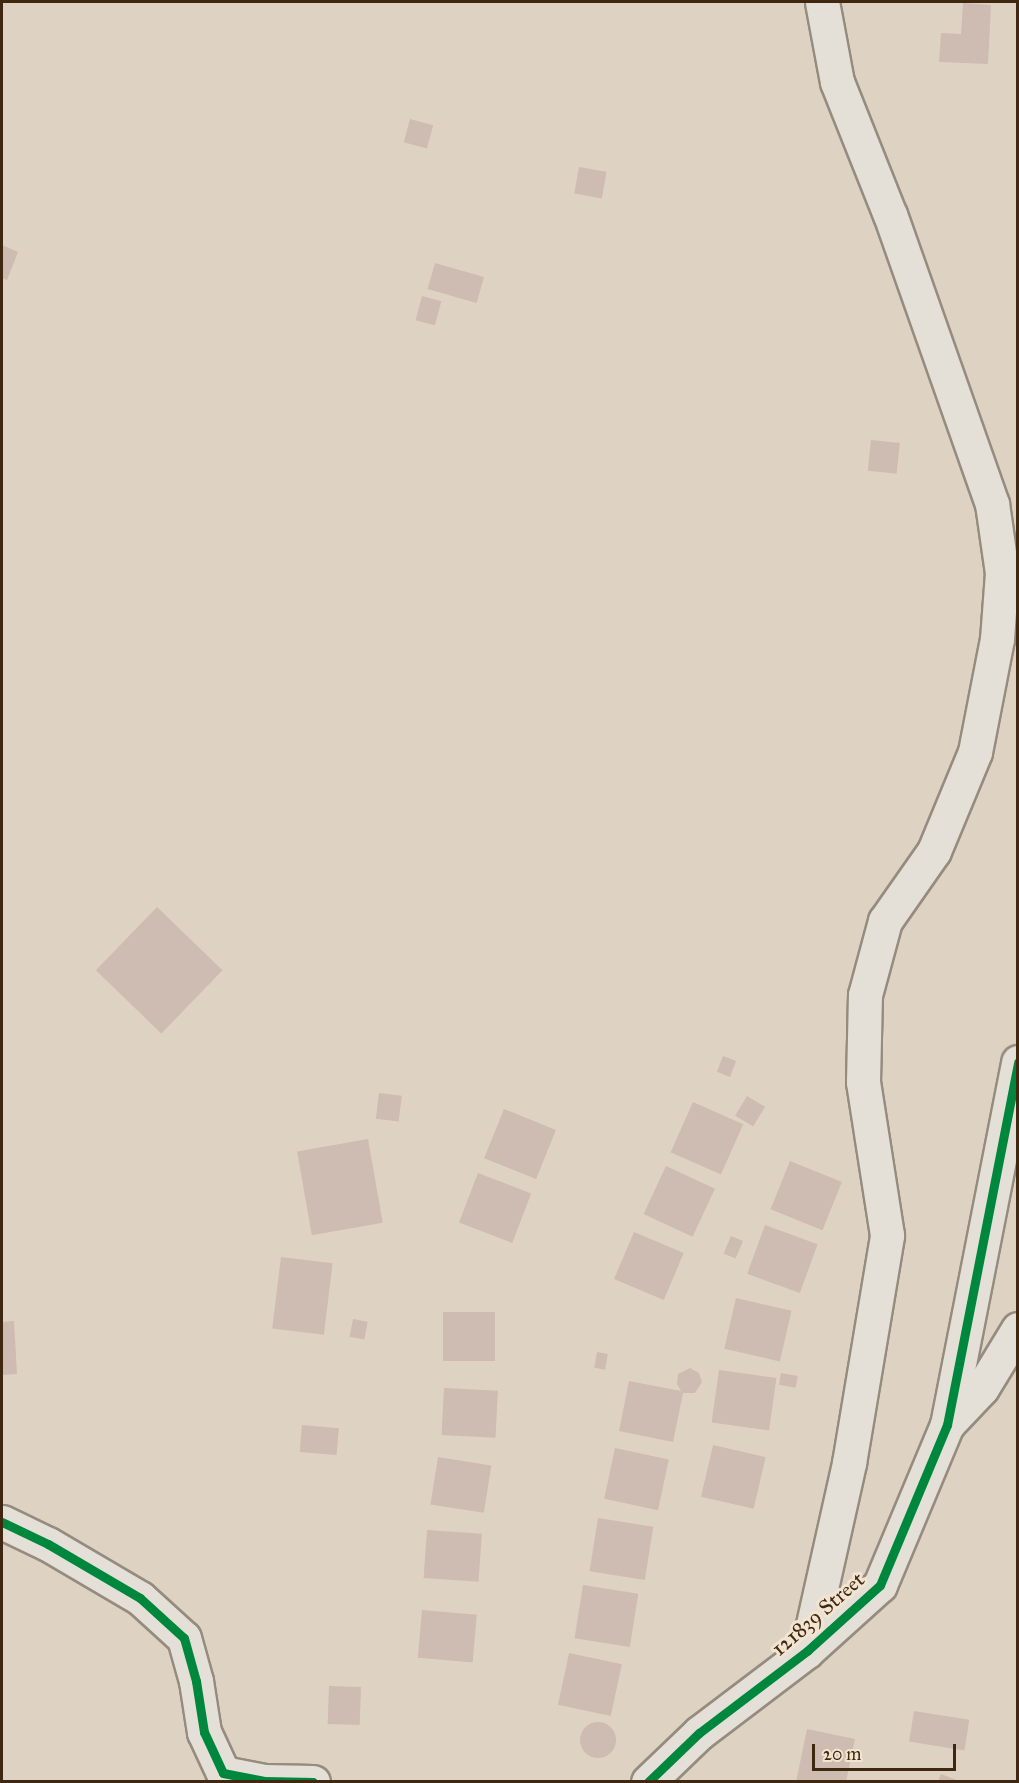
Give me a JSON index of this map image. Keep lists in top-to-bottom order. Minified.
{"streets":{"street":["121839 Street"]},"scale_bar":"20 m"}
